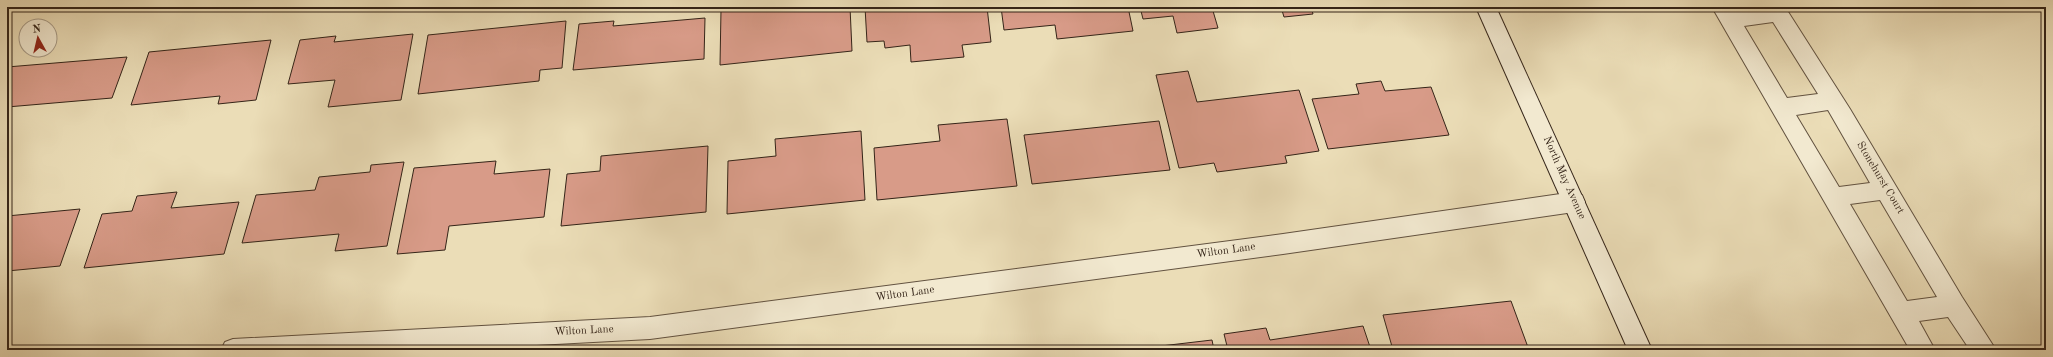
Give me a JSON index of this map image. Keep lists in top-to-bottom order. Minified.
{"streets":{"street":["North May Avenue","Stonehurst Court","Wilton Lane"]},"crossings":[["North May Avenue","Wilton Lane"]],"north":"top"}
